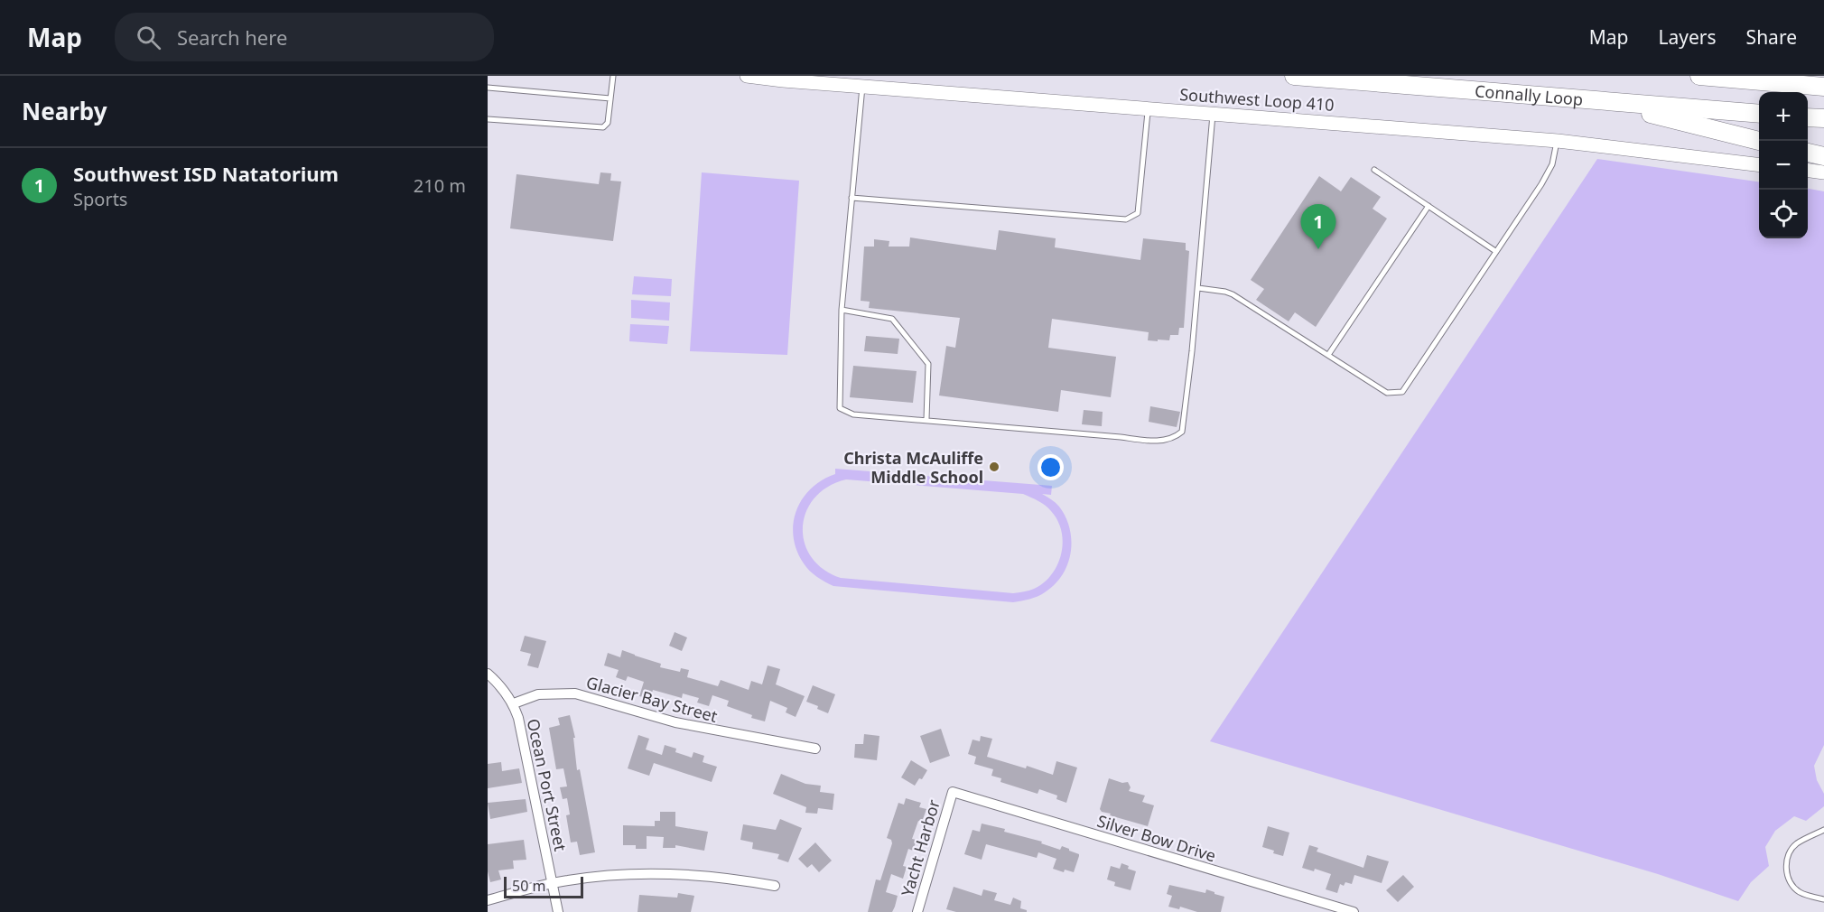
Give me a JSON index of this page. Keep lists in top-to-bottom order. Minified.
{"streets":{"highway":["Connally Loop"],"main road":["Southwest Loop 410"],"street":["Glacier Bay Street","Ocean Port Street","Silver Bow Drive","Yacht Harbor"]},"crossings":[["Glacier Bay Street","Ocean Port Street"],["Silver Bow Drive","Yacht Harbor"]],"places":["Christa McAuliffe Middle School"],"scale_bar":"50 m","page":{"header":"Map","search":"Search here","nav":["Map","Layers","Share"],"heading":"Nearby","map_buttons":["+","−"],"list":[{"mark":"1","name":"Southwest ISD Natatorium","note":"Sports","value":"210 m"}],"pins":"1","scale":"50 m"}}
